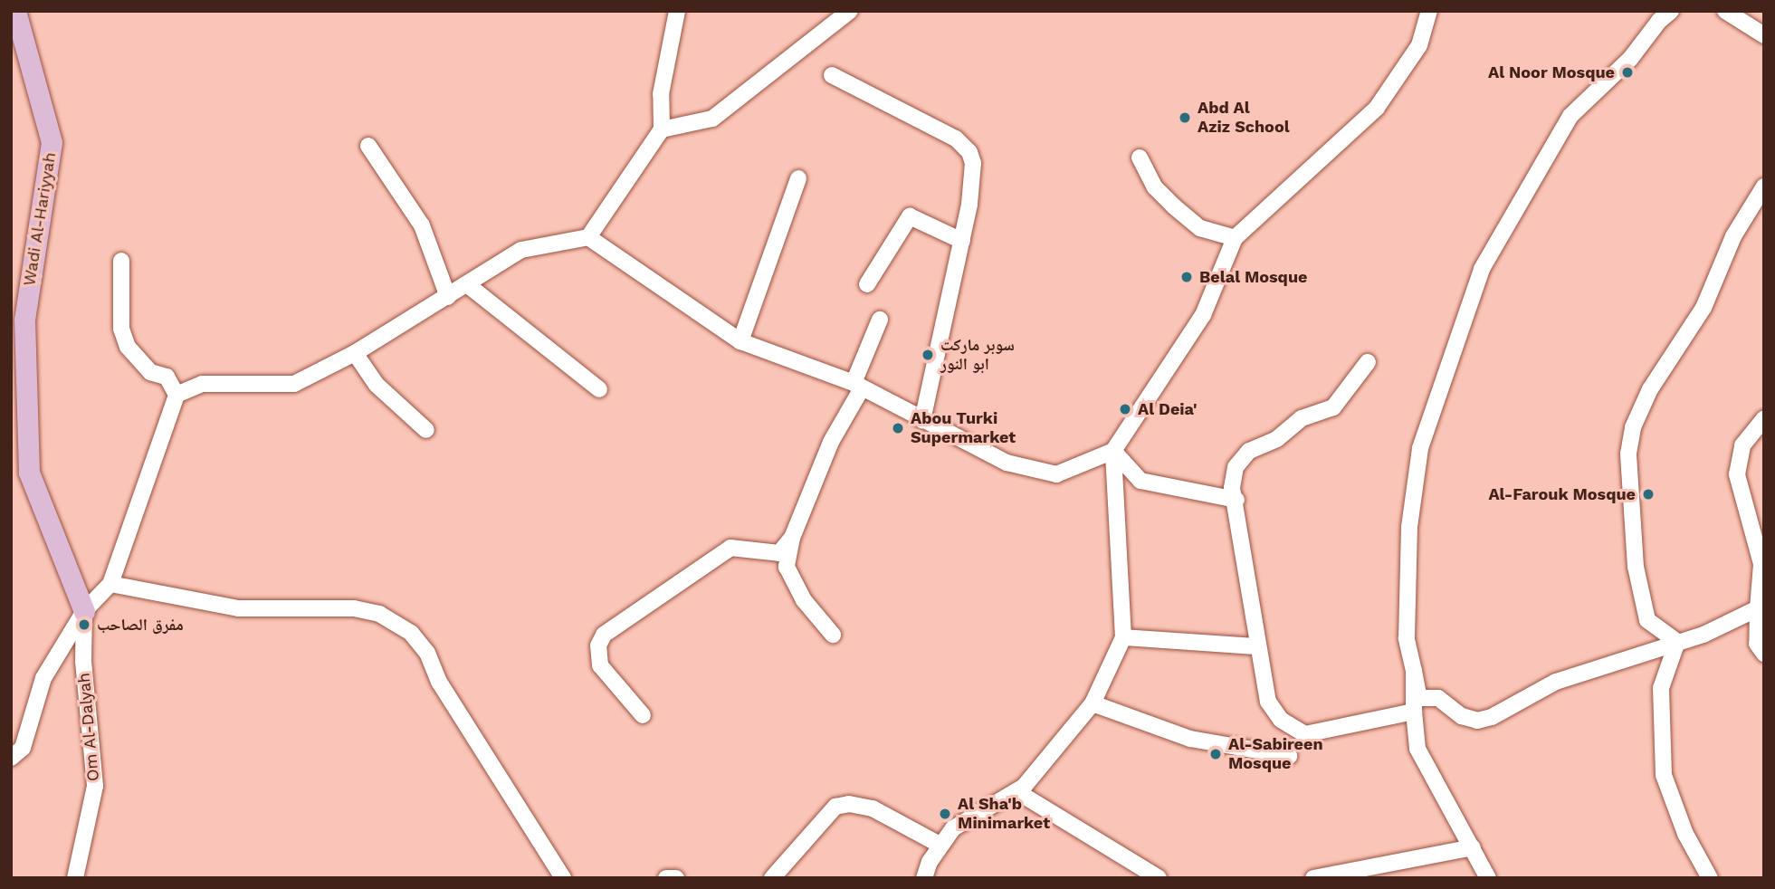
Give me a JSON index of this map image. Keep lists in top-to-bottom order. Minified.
{"streets":{"main road":["Wadi Al-Hariyyah"],"street":["Om Al-Dalyah"]},"crossings":[["Wadi Al-Hariyyah","Om Al-Dalyah"]],"places":["Al Noor Mosque","Abd Al Aziz School","Belal Mosque","سوبر ماركت ابو النور","Al Deia'","Abou Turki Supermarket","Al-Farouk Mosque","مفرق الصاحب","Al-Sabireen Mosque","Al Sha'b Minimarket"]}
